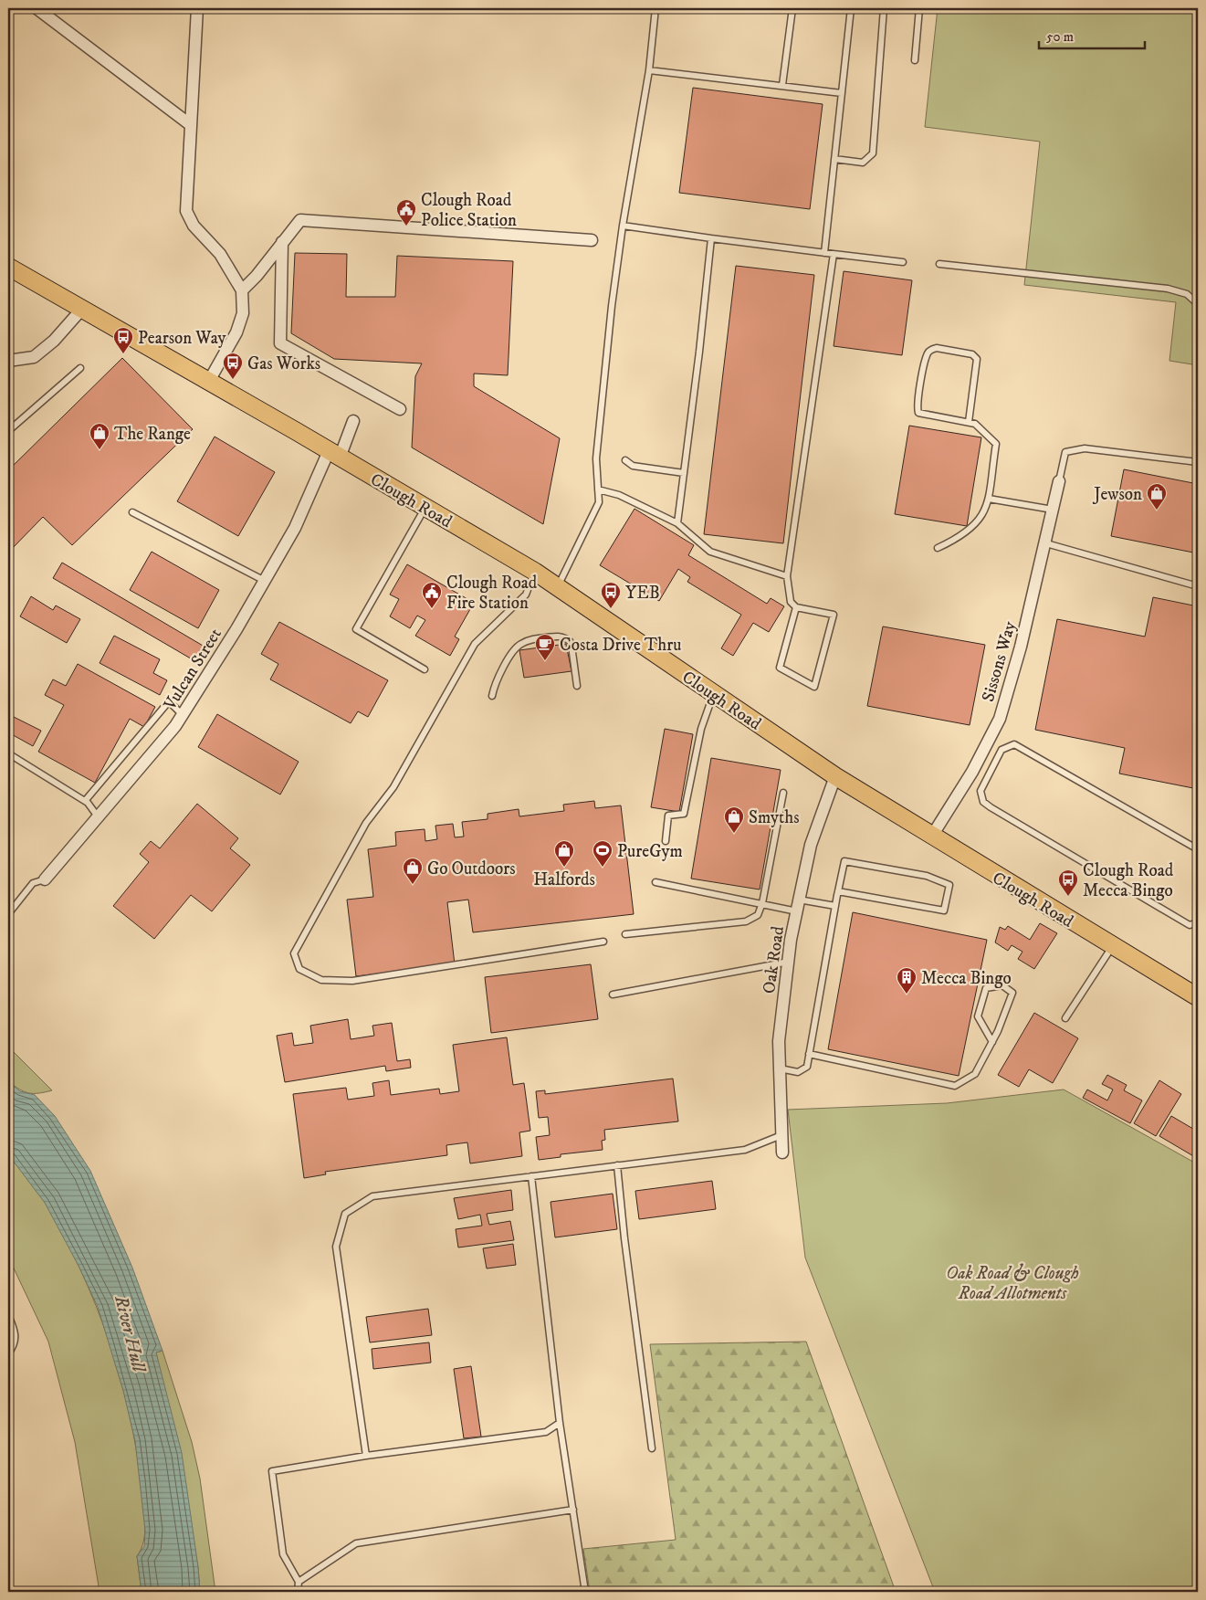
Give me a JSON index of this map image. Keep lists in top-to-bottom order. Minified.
{"streets":{"main road":["Clough Road"],"street":["Sissons Way","Vulcan Street","Oak Road"]},"crossings":[["Clough Road","Sissons Way"],["Clough Road","Vulcan Street"],["Clough Road","Oak Road"]],"water":["River Hull"],"parks":["Oak Road & Clough Road Allotments"],"places":{"public building":["Clough Road Police Station","Clough Road Fire Station"],"bus stop":["Pearson Way","Gas Works","YEB","Clough Road Mecca Bingo"],"shop":["The Range","Jewson","Smyths","Halfords","Go Outdoors"],"cafe":["Costa Drive Thru"],"sports":["PureGym"],"building":["Mecca Bingo"]},"scale_bar":"50 m"}
